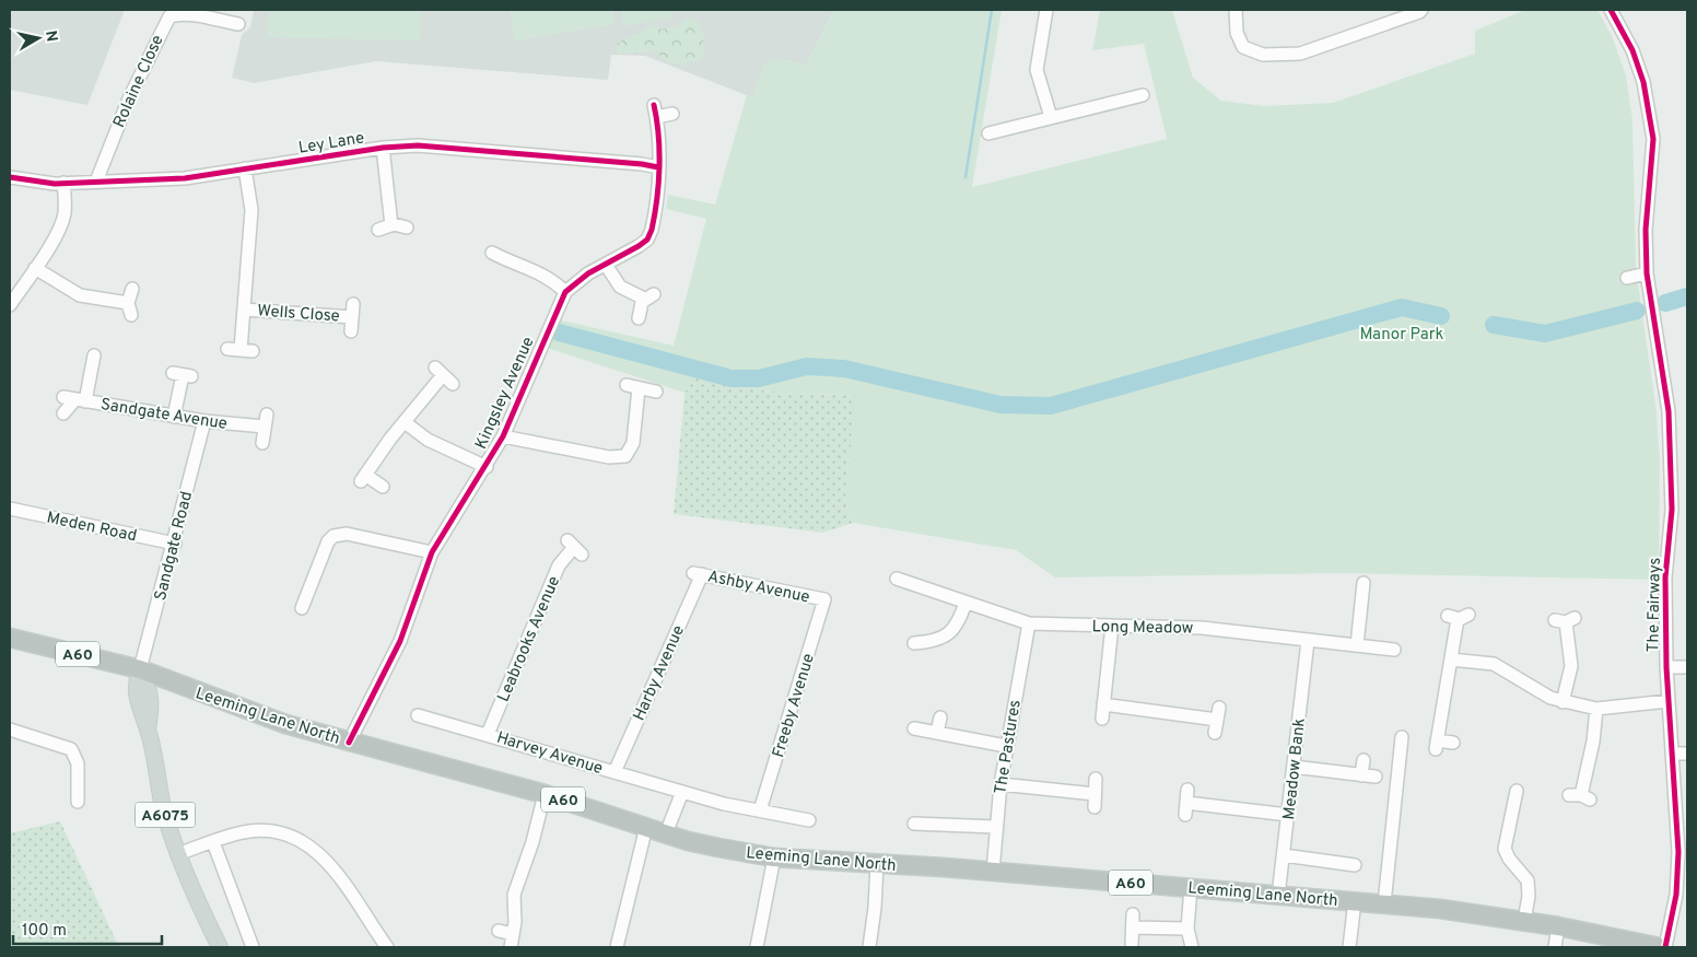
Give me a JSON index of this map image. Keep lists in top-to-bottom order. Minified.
{"streets":{"highway":["A60","Leeming Lane North"],"main road":["A6075"],"street":["Rolaine Close","Ley Lane","Wells Close","Kingsley Avenue","Sandgate Avenue","Meden Road","Sandgate Road","Ashby Avenue","The Fairways","Long Meadow","Leabrooks Avenue","Harby Avenue","Freeby Avenue","The Pastures","Harvey Avenue","Meadow Bank"]},"crossings":[["Rolaine Close","Ley Lane"],["Kingsley Avenue","Leeming Lane North"],["Sandgate Avenue","Sandgate Road"],["Meden Road","Sandgate Road"],["Sandgate Road","Leeming Lane North"],["Sandgate Road","A6075"],["Ashby Avenue","Harby Avenue"],["Ashby Avenue","Freeby Avenue"],["Long Meadow","The Pastures"],["Long Meadow","Meadow Bank"],["Leabrooks Avenue","Harvey Avenue"],["Harby Avenue","Harvey Avenue"],["Freeby Avenue","Harvey Avenue"],["Leeming Lane North","The Pastures"],["Leeming Lane North","Meadow Bank"],["Leeming Lane North","A6075"]],"parks":["Manor Park"],"scale_bar":"100 m","north":"right"}
